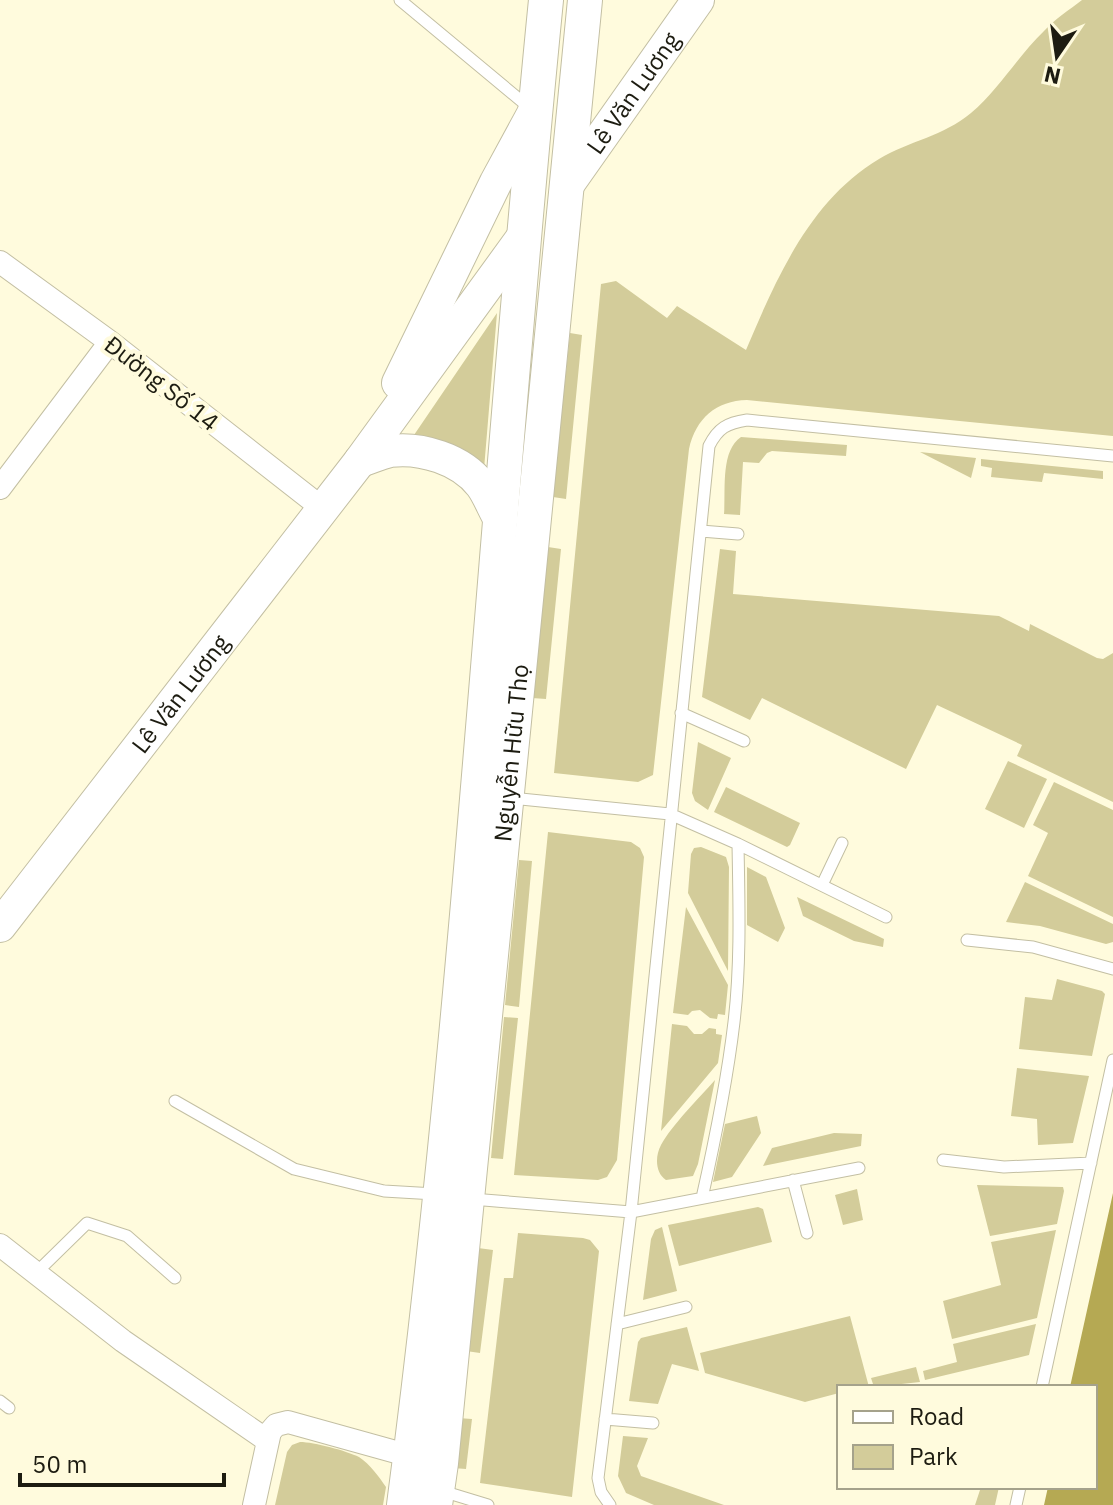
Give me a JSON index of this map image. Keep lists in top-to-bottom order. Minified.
{"streets":{"main road":["Nguyễn Hữu Thọ"],"street":["Lê Văn Lương","Đường Số 14"]},"crossings":[["Lê Văn Lương","Đường Số 14"],["Lê Văn Lương","Nguyễn Hữu Thọ"]],"legend":["Road","Park"],"scale_bar":"50 m","north":"bottom"}
